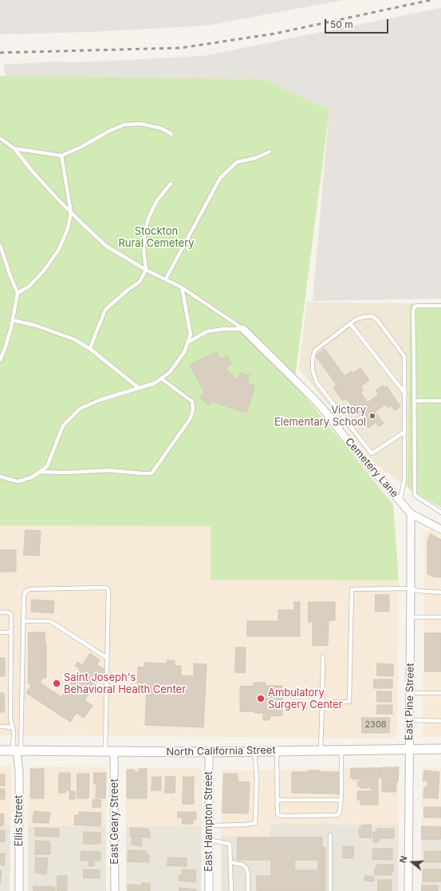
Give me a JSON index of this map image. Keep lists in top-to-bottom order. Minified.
{"streets":{"street":["Cemetery Lane","East Pine Street","North California Street","Ellis Street","East Geary Street","East Hampton Street"]},"crossings":[["Cemetery Lane","East Pine Street"],["East Pine Street","North California Street"],["North California Street","Ellis Street"],["North California Street","East Geary Street"],["North California Street","East Hampton Street"]],"parks":["Stockton Rural Cemetery"],"places":["Victory Elementary School","Saint Joseph's Behavioral Health Center","Ambulatory Surgery Center"],"house_numbers":["2308"],"scale_bar":"50 m","north":"left"}
